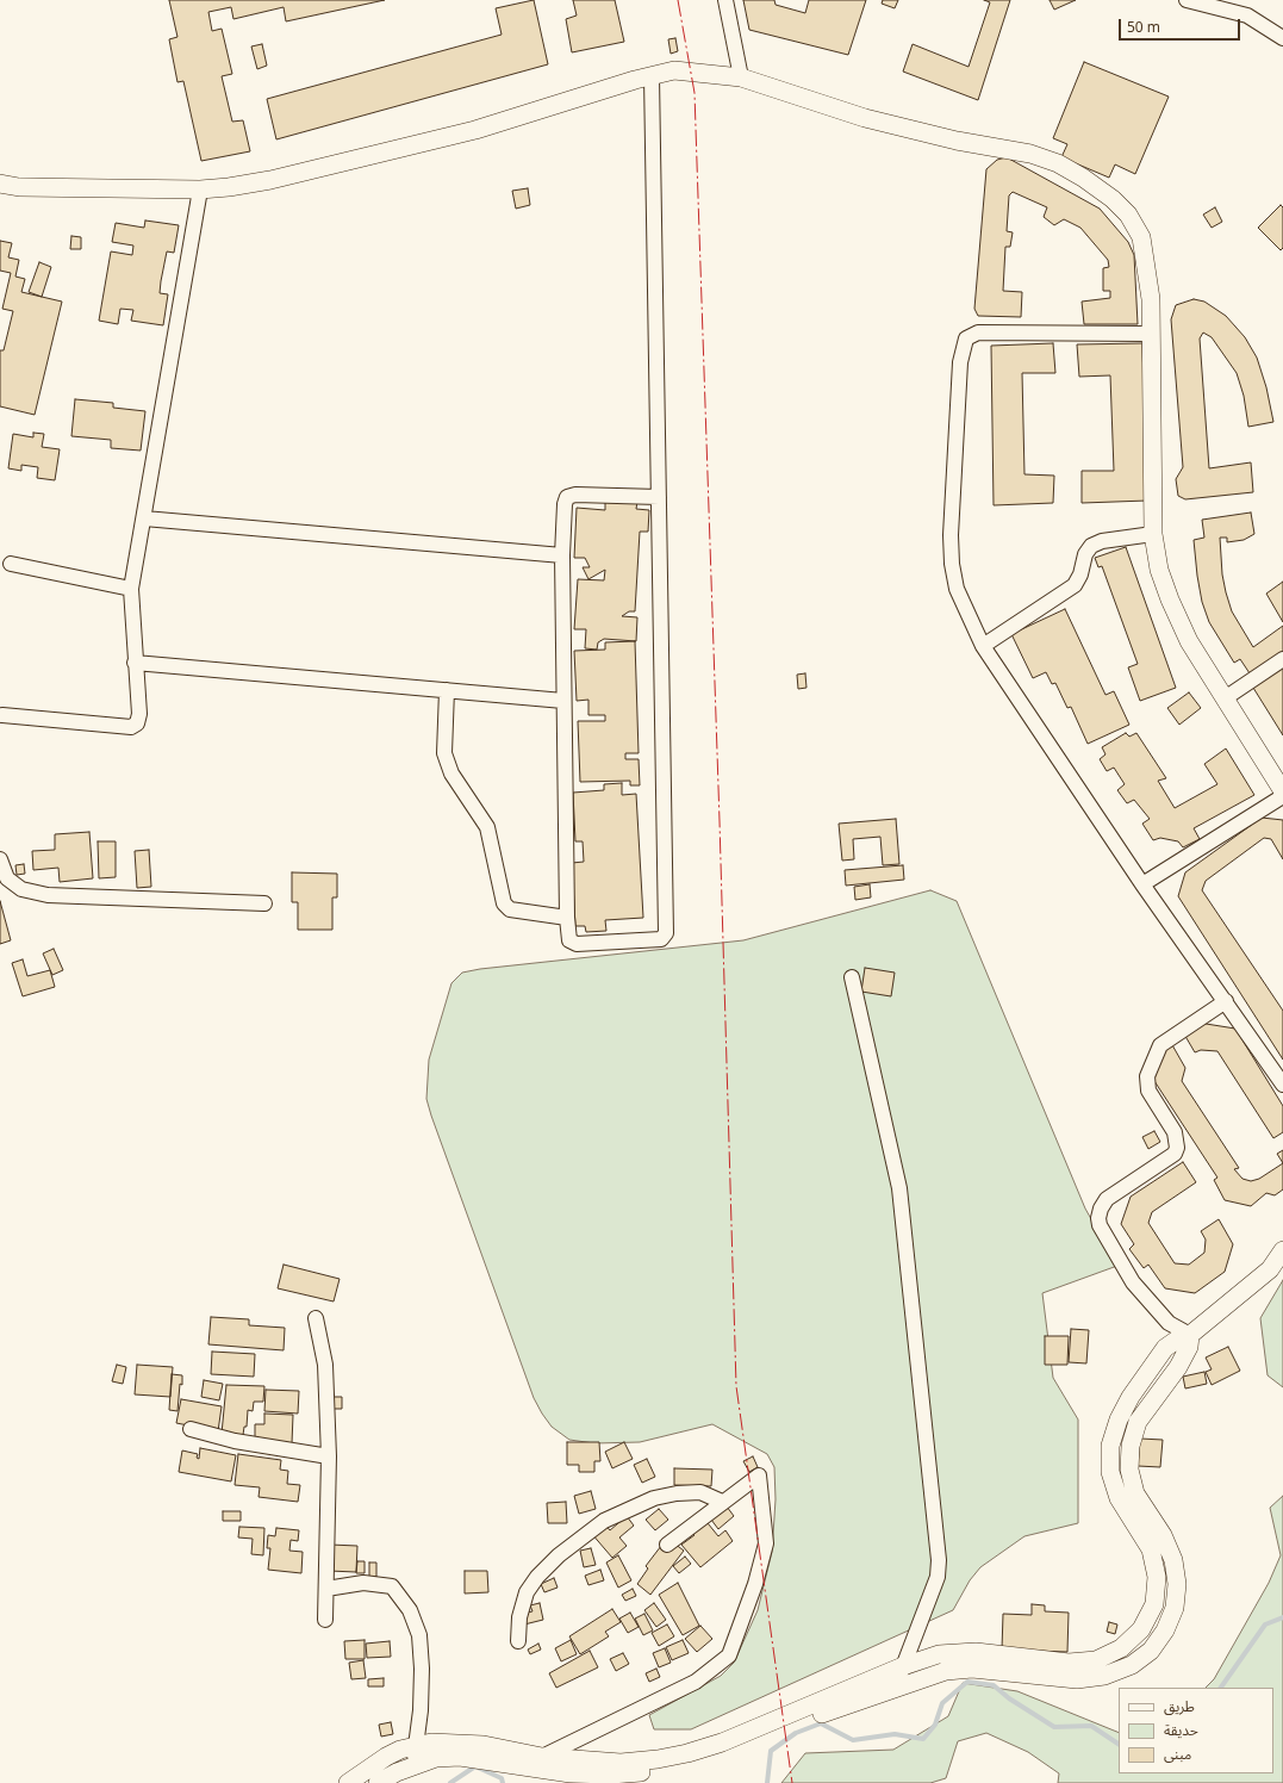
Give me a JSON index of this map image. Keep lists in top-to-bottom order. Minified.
{"legend":["طريق","حديقة","مبنى"],"scale_bar":"50 m"}
